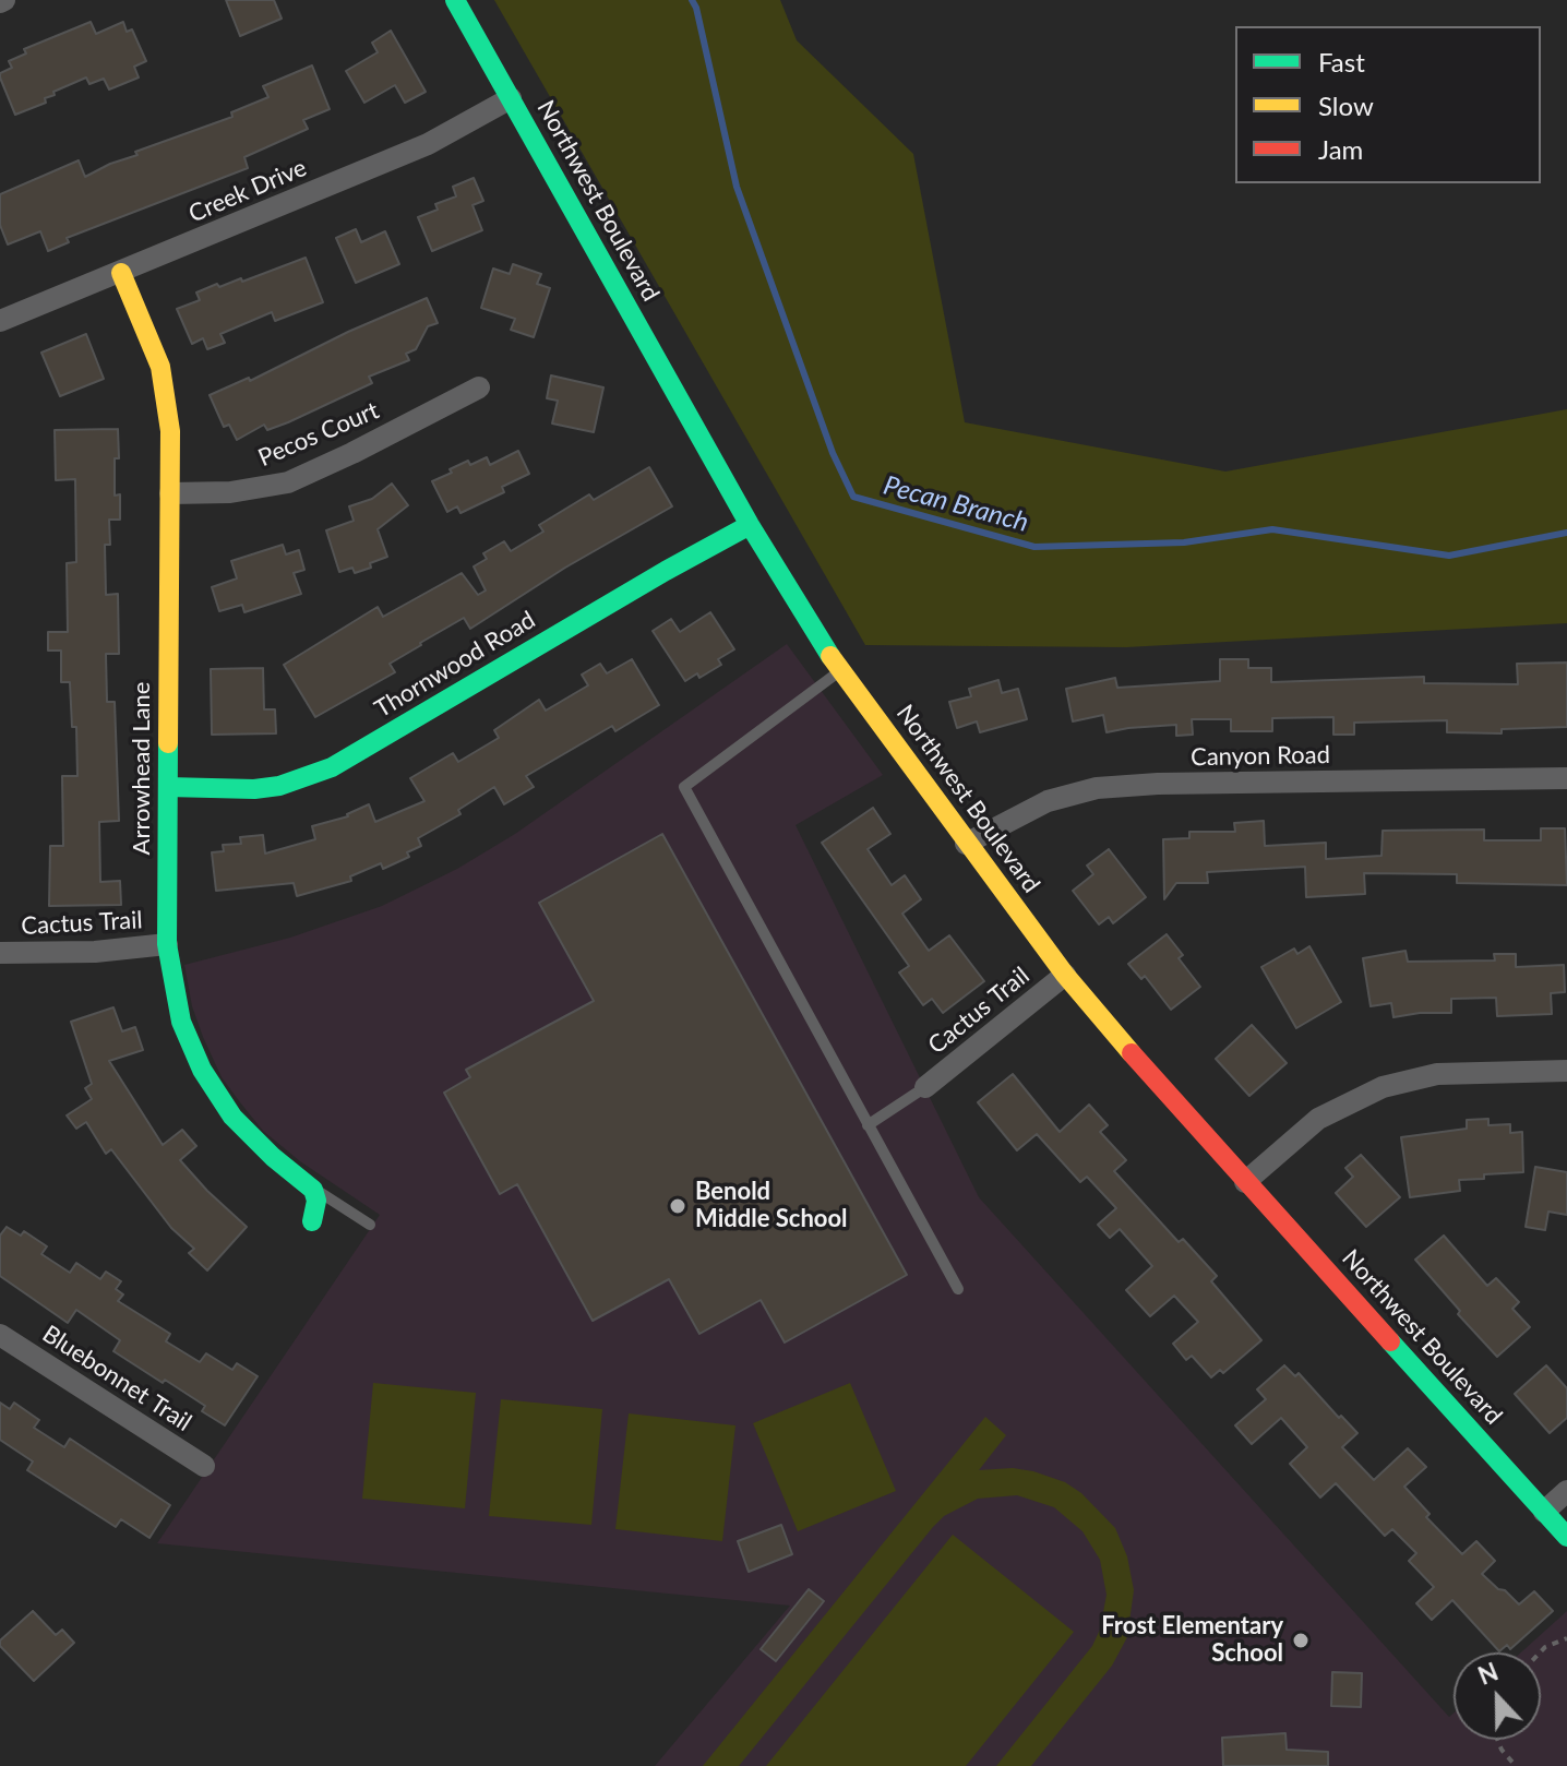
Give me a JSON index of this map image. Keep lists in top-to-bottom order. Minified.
{"streets":{"street":["Creek Drive","Northwest Boulevard","Pecos Court","Thornwood Road","Canyon Road","Arrowhead Lane","Cactus Trail","Bluebonnet Trail"]},"crossings":[["Creek Drive","Northwest Boulevard"],["Creek Drive","Arrowhead Lane"],["Northwest Boulevard","Thornwood Road"],["Northwest Boulevard","Canyon Road"],["Northwest Boulevard","Cactus Trail"],["Pecos Court","Arrowhead Lane"],["Thornwood Road","Arrowhead Lane"],["Arrowhead Lane","Cactus Trail"]],"water":["Pecan Branch"],"places":["Benold Middle School","Frost Elementary School"],"legend":["Fast","Slow","Jam"],"north":"top"}
